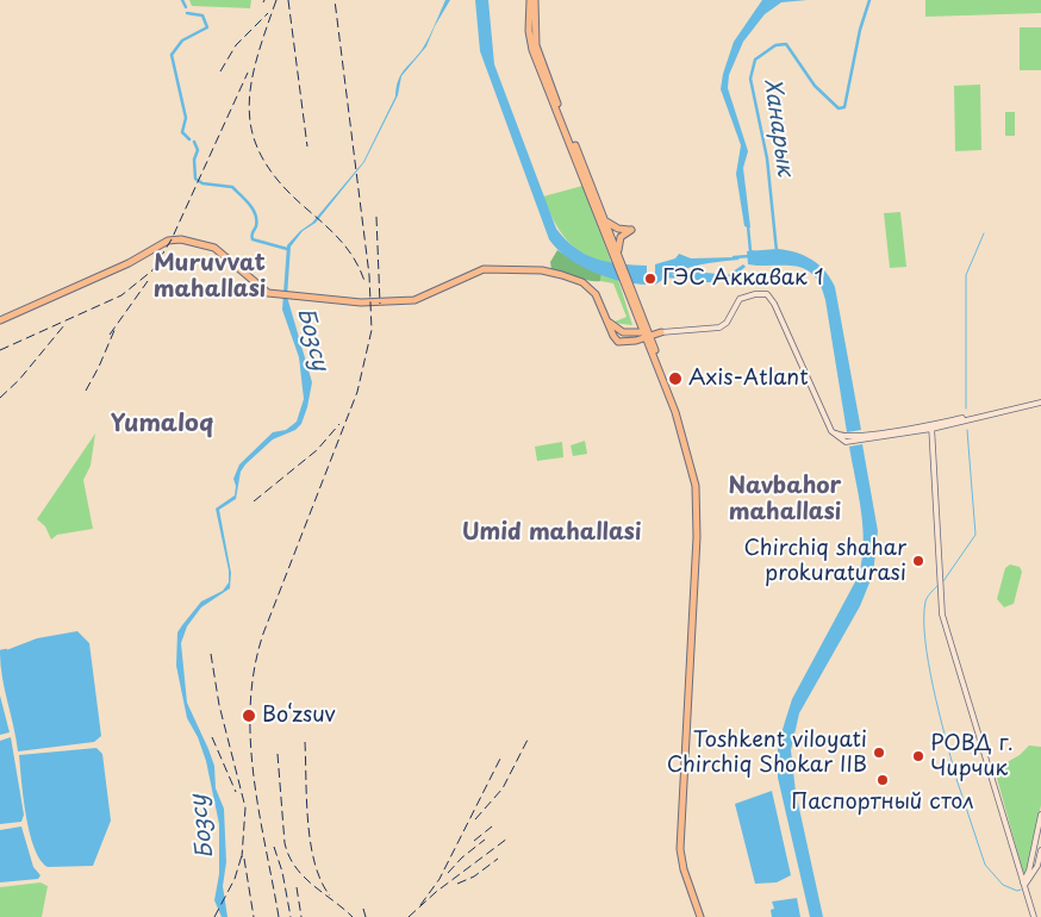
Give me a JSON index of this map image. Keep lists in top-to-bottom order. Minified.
{"districts":["Muruvvat mahallasi","Yumaloq","Navbahor mahallasi","Umid mahallasi"],"water":["Ханарык","Бозсу"],"places":["ГЭС Аккавак 1","Axis-Atlant","Chirchiq shahar prokuraturasi","Bo‘zsuv","Toshkent viloyati Chirchiq Shokar IIB","РОВД г. Чирчик","Паспортный стол"]}
